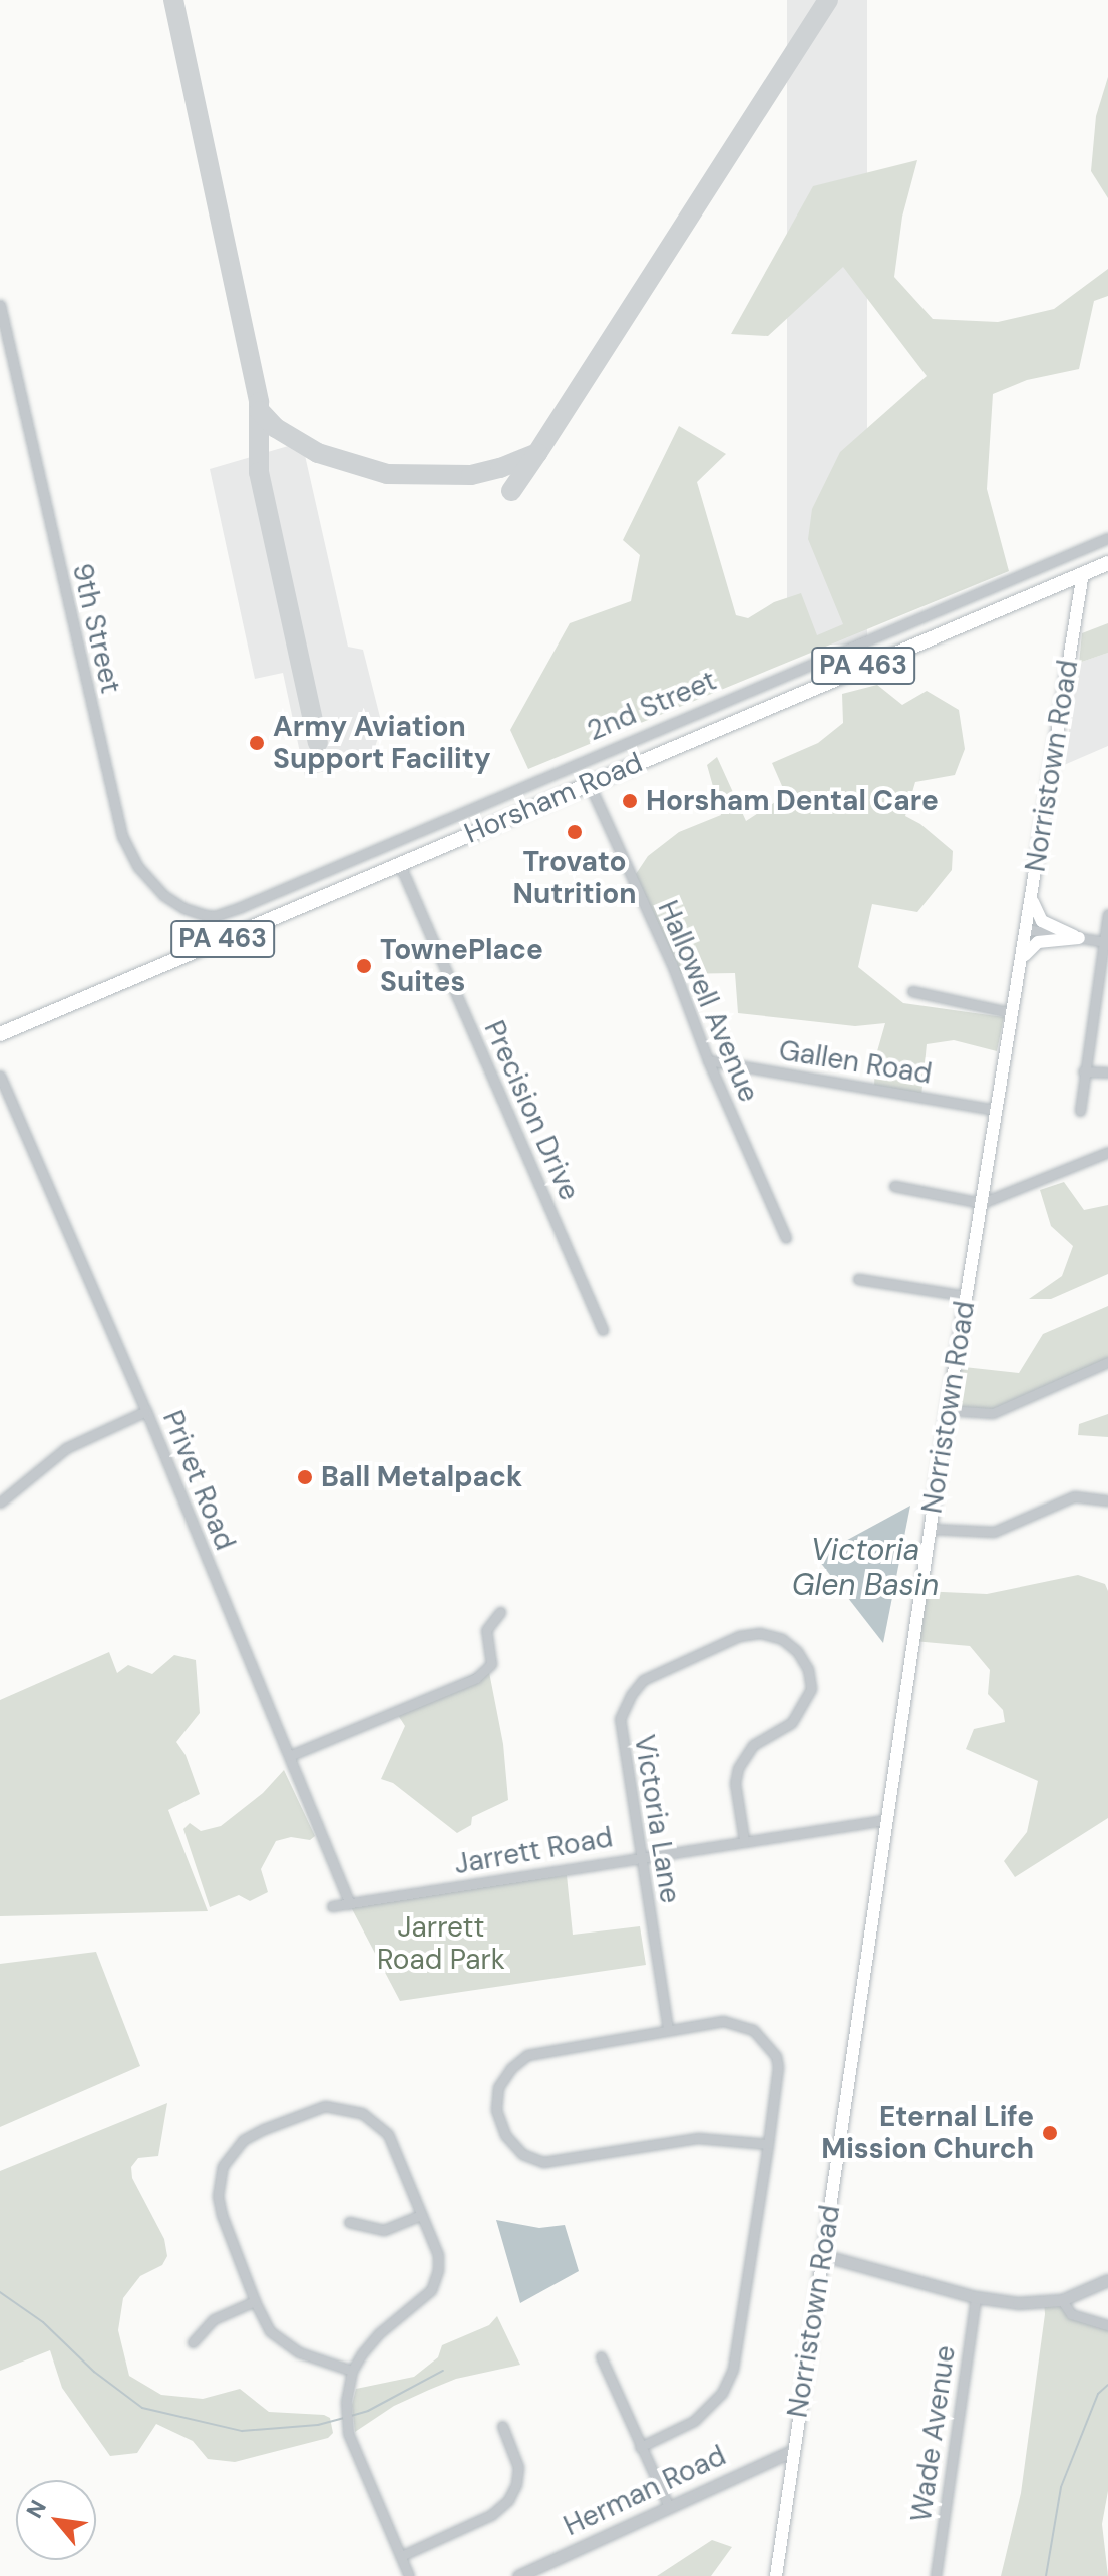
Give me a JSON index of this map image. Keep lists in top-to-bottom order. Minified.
{"streets":{"main road":["PA 463","Norristown Road","Horsham Road"],"street":["9th Street","2nd Street","Hallowell Avenue","Gallen Road","Precision Drive","Privet Road","Victoria Lane","Jarrett Road","Wade Avenue","Herman Road"]},"crossings":[["9th Street","2nd Street"],["Norristown Road","Horsham Road"],["Norristown Road","Gallen Road"],["Norristown Road","Jarrett Road"],["Norristown Road","Herman Road"],["Horsham Road","Hallowell Avenue"],["Horsham Road","Precision Drive"],["Hallowell Avenue","Gallen Road"],["Privet Road","Jarrett Road"],["Victoria Lane","Jarrett Road"]],"water":["Victoria Glen Basin"],"parks":["Jarrett Road Park"],"places":["Army Aviation Support Facility","Horsham Dental Care","Trovato Nutrition","TownePlace Suites","Ball Metalpack","Eternal Life Mission Church"],"north":"top left"}
